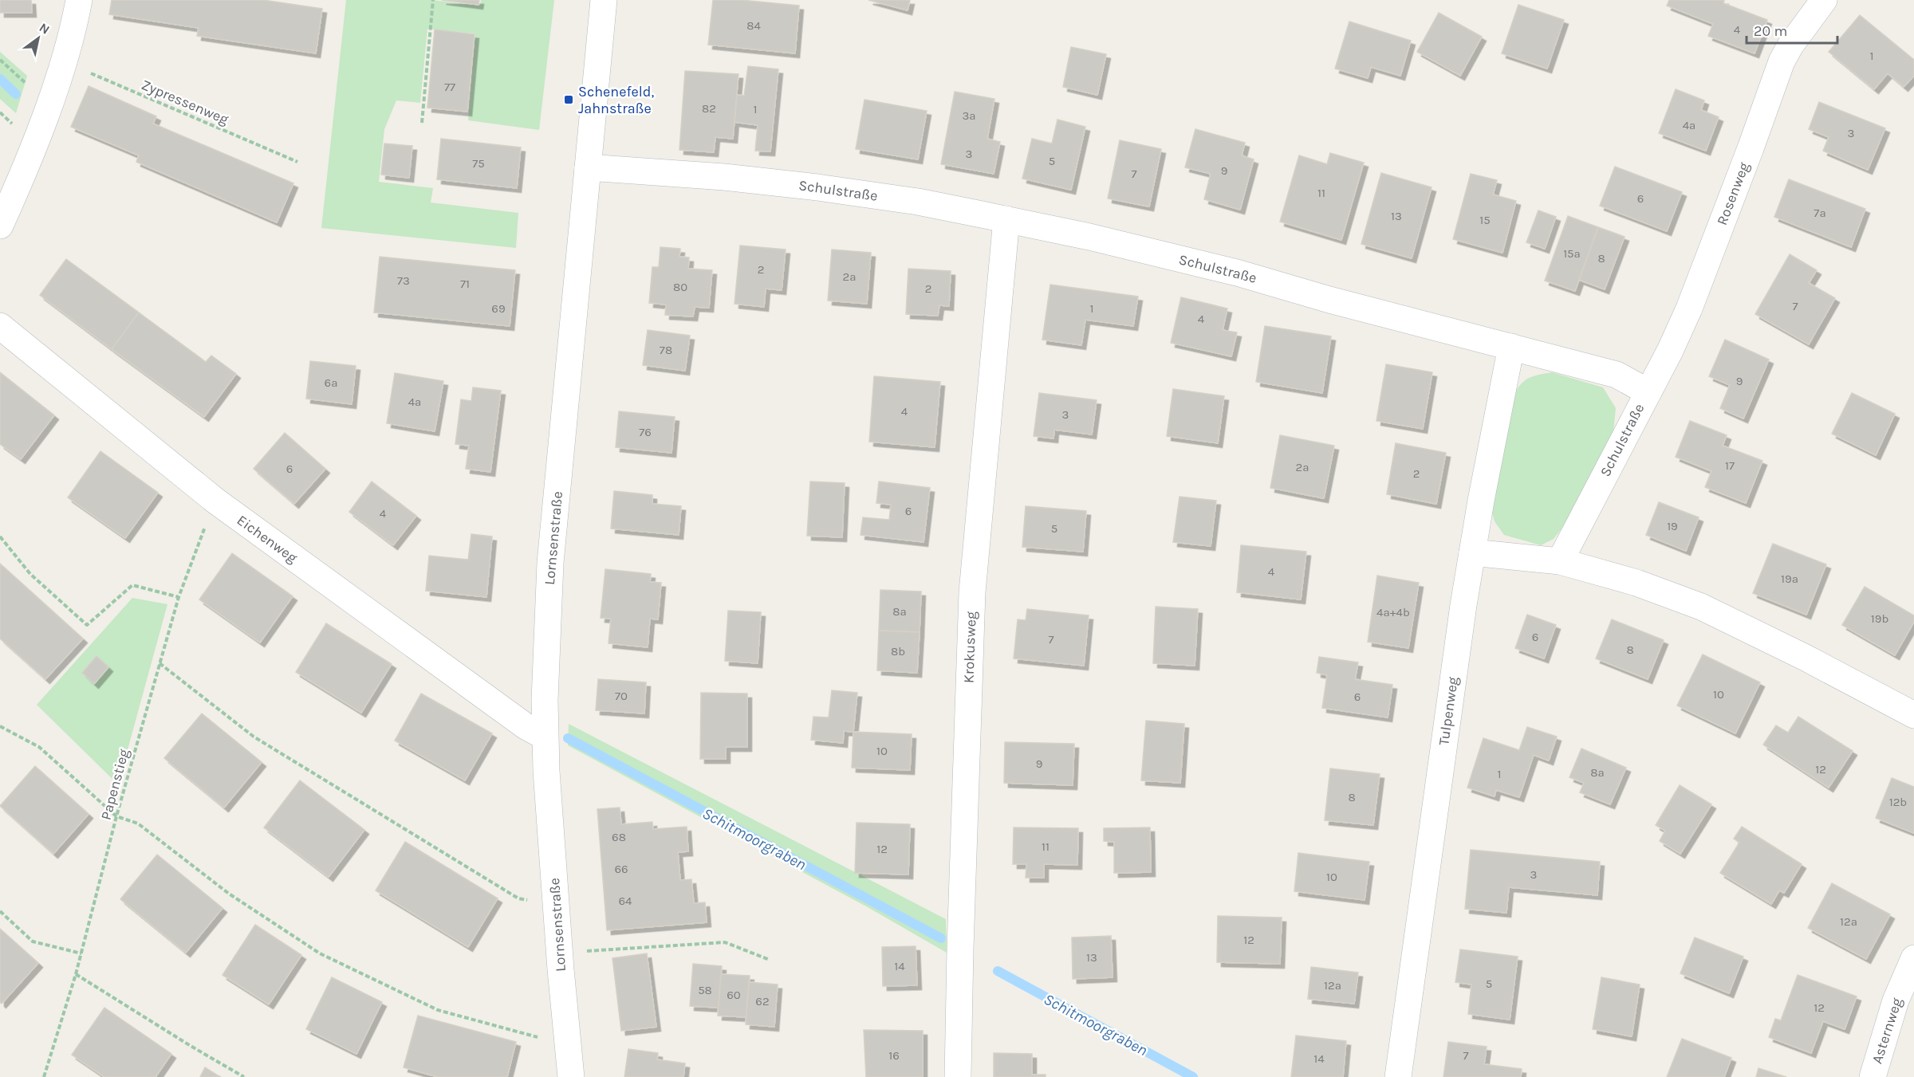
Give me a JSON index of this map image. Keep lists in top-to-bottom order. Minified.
{"streets":{"street":["Schulstraße","Rosenweg","Lornsenstraße","Eichenweg","Krokusweg","Tulpenweg","Asternweg"],"path":["Zypressenweg","Papenstieg"]},"crossings":[["Schulstraße","Rosenweg"],["Schulstraße","Lornsenstraße"],["Schulstraße","Krokusweg"],["Schulstraße","Tulpenweg"],["Lornsenstraße","Eichenweg"],["Eichenweg","Papenstieg"]],"water":["Schitmoorgraben"],"places":{"transit":["Schenefeld, Jahnstraße"]},"house_numbers":["84","4","1","77","82","1","3a","4a","3","3","5","75","9","7","11","6","7a","13","15","15a","8","2","2a","73","71","80","2","7","69","1","4","78","9","6a","4a","4","3","76","17","2a","6","2","6","4","19","5","4","19a","8a","4a+4b","19b","6","7","8","8b","10","70","6","10","9","12","8a","1","8","12b","68","11","12","66","3","10","64","12a","12","13","14","5","12a","58","60","62","12","16","7","14"],"scale_bar":"20 m","north":"top right"}
